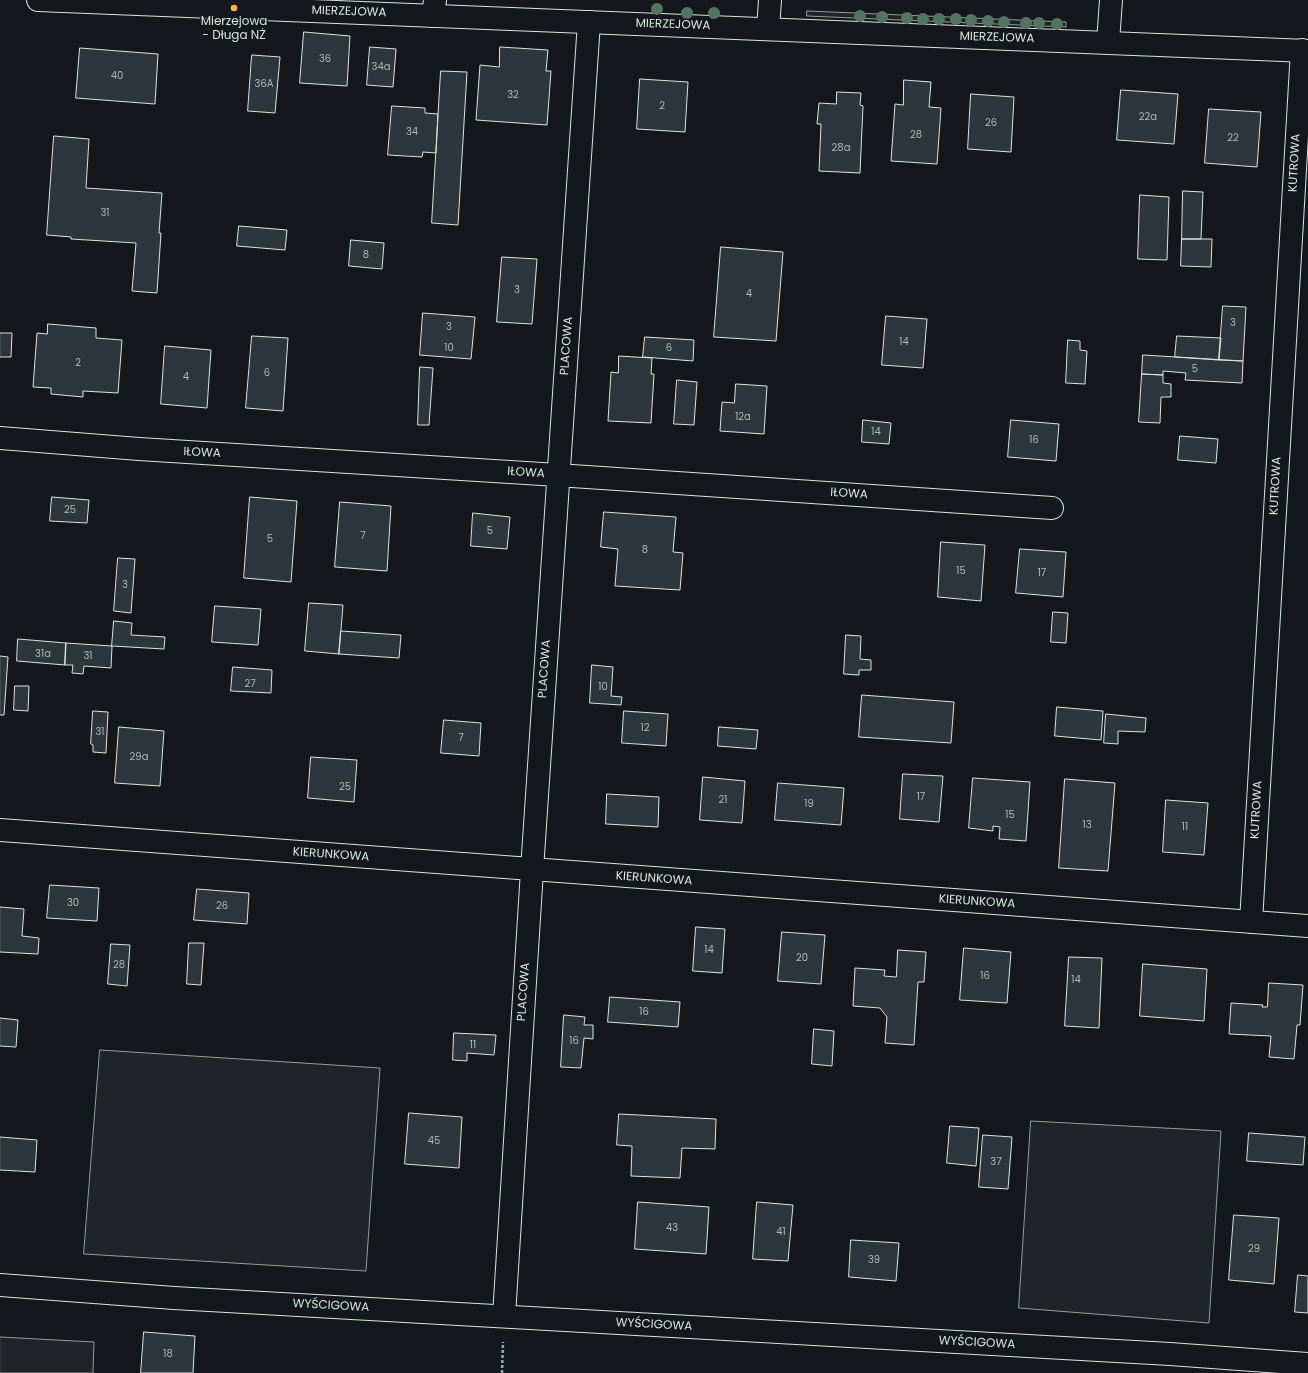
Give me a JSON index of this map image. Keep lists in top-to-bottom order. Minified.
{"streets":{"street":["MIERZEJOWA","KUTROWA","PLACOWA","IŁOWA","KIERUNKOWA","WYŚCIGOWA"]},"crossings":[["MIERZEJOWA","KUTROWA"],["MIERZEJOWA","PLACOWA"],["KUTROWA","KIERUNKOWA"],["PLACOWA","IŁOWA"],["PLACOWA","KIERUNKOWA"],["PLACOWA","WYŚCIGOWA"]],"places":["Mierzejowa - Długa NŻ"],"house_numbers":["36","34a","40","36A","32","2","22a","26","34","28","22","28a","31","8","3","4","3","3","14","10","6","2","5","6","4","12a","14","16","25","5","7","5","8","15","17","3","31a","31","27","10","12","31","7","29a","25","17","21","19","15","13","11","30","26","14","20","28","16","14","16","16","11","45","37","43","41","29","39","18"]}
